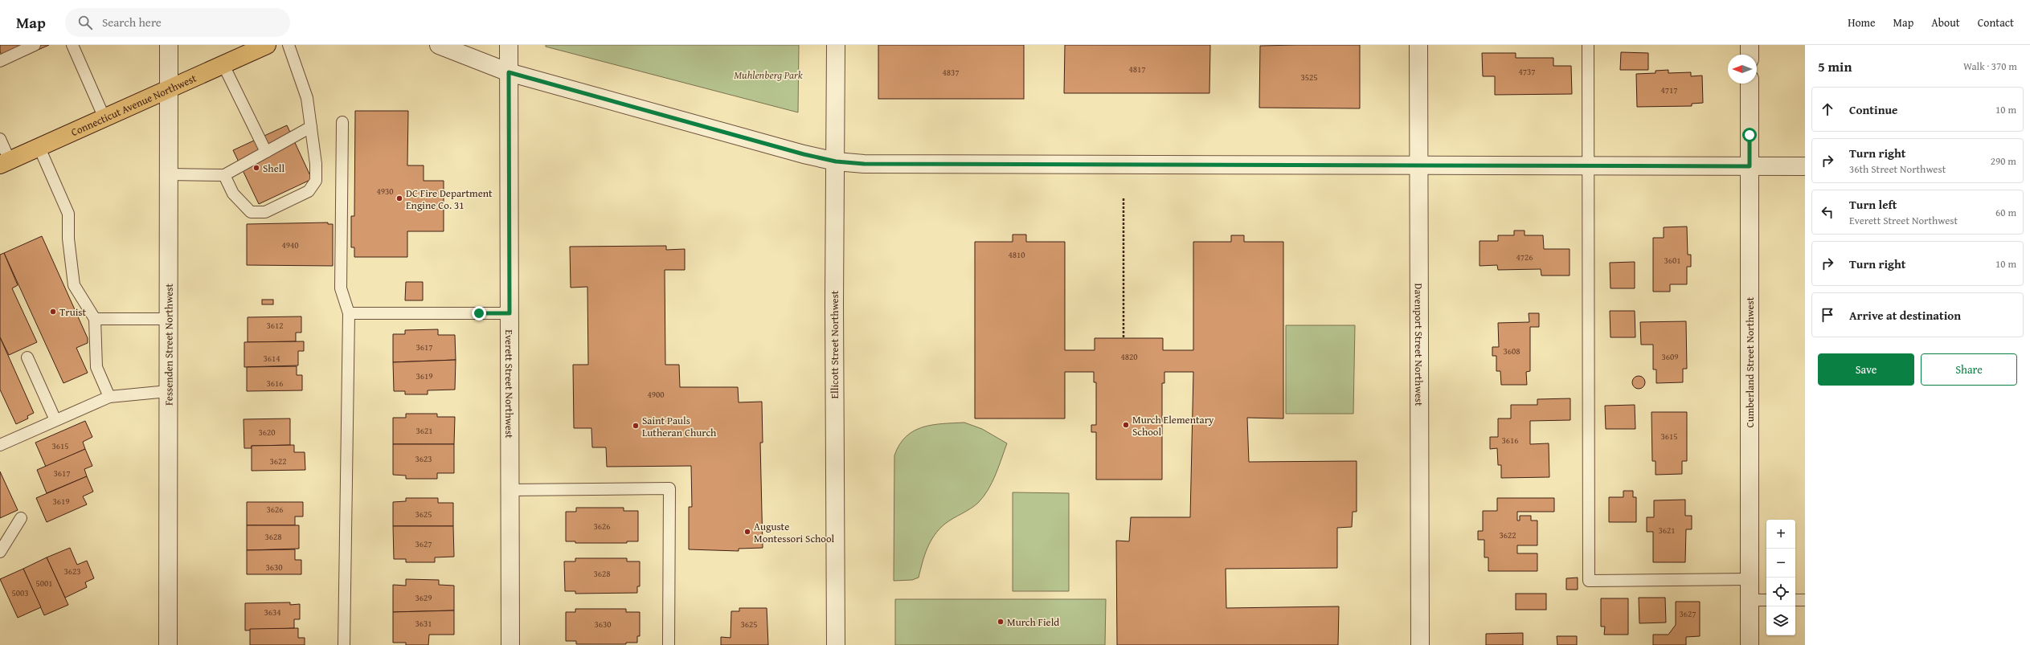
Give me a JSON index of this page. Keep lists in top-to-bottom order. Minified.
{"streets":{"main road":["Connecticut Avenue Northwest"],"street":["Fessenden Street Northwest","Ellicott Street Northwest","Davenport Street Northwest","Cumberland Street Northwest","Everett Street Northwest"]},"crossings":[["Connecticut Avenue Northwest","Fessenden Street Northwest"]],"parks":["Muhlenberg Park"],"places":["Shell","DC Fire Department Engine Co. 31","Truist","Murch Elementary School","Saint Pauls Lutheran Church","Auguste Montessori School","Murch Field"],"house_numbers":["4817","4737","4837","3525","4717","4930","4940","4810","4726","3601","3612","3617","3608","4820","3609","3614","3619","3616","4900","3621","3620","3615","3616","3615","3623","3622","3617","3619","3626","3625","3626","3621","3622","3628","3627","3630","3623","3628","5001","5003","3629","3634","3627","3631","3630","3625"],"north":"left","page":{"header":"Map","search":"Search here","nav":["Home","Map","About","Contact"],"heading":["5 min","Walk · 370 m"],"list":[["Continue","10 m"],["Turn right","36th Street Northwest","290 m"],["Turn left","Everett Street Northwest","60 m"],["Turn right","10 m"],"Arrive at destination"],"buttons":["Save","Share"],"map_buttons":["+","−"]}}
